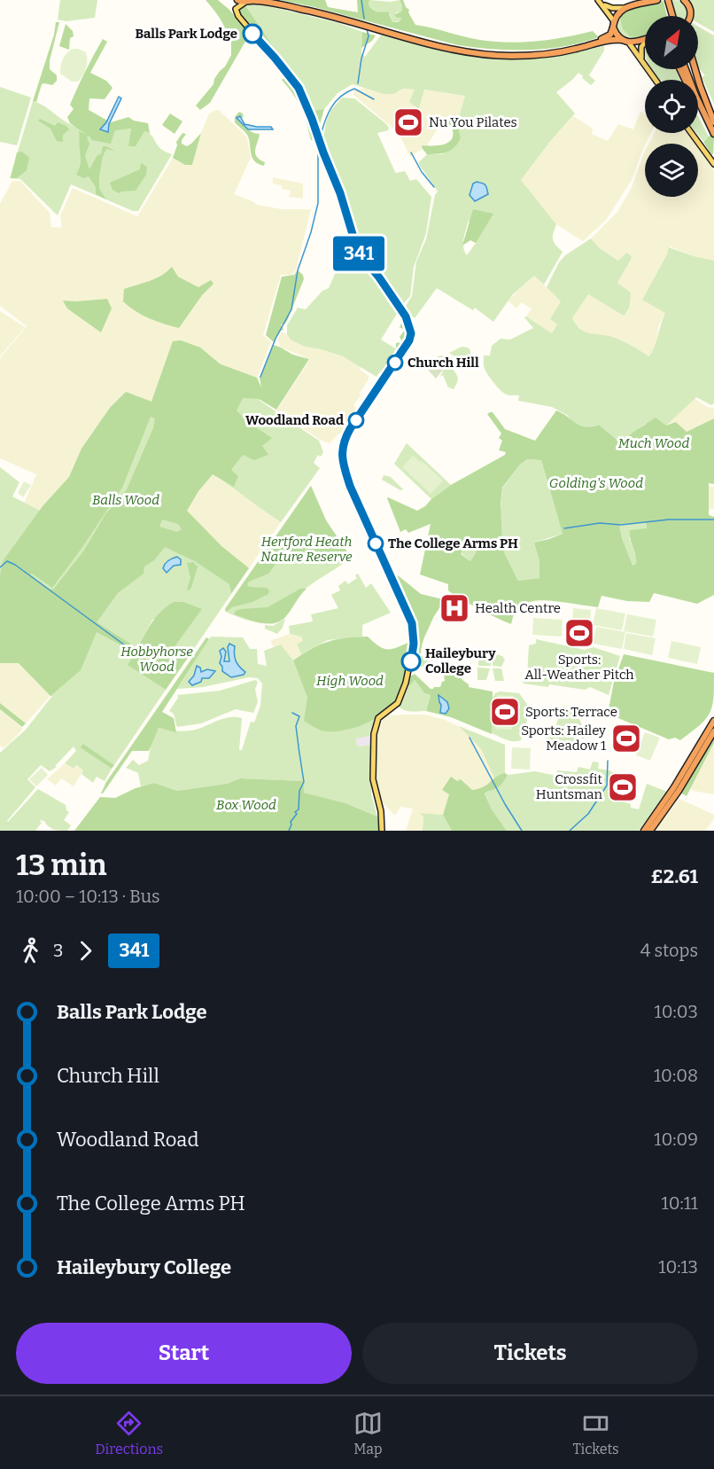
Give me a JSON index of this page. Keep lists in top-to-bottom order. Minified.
{"parks":["Much Wood","Golding's Wood","Balls Wood","Hertford Heath Nature Reserve","Hobbyhorse Wood","High Wood","Box Wood"],"places":{"other":["Balls Park Lodge","Church Hill","Woodland Road","The College Arms PH","Haileybury College"],"sports":["Nu You Pilates","Sports: All-Weather Pitch","Sports: Terrace","Sports: Hailey Meadow 1","Crossfit Huntsman"],"hospital":["Health Centre"]},"lines":["bus line 341"],"north":"top right","page":{"on_map":"341","heading":["13 min","10:00 – 10:13 · Bus","£2.61"],"legs":["3","341","4 stops"],"list":[{"name":"Balls Park Lodge","value":"10:03"},{"name":"Church Hill","value":"10:08"},{"name":"Woodland Road","value":"10:09"},{"name":"The College Arms PH","value":"10:11"},{"name":"Haileybury College","value":"10:13"}],"buttons":["Start","Tickets"],"tabs":["Directions","Map","Tickets"]}}
